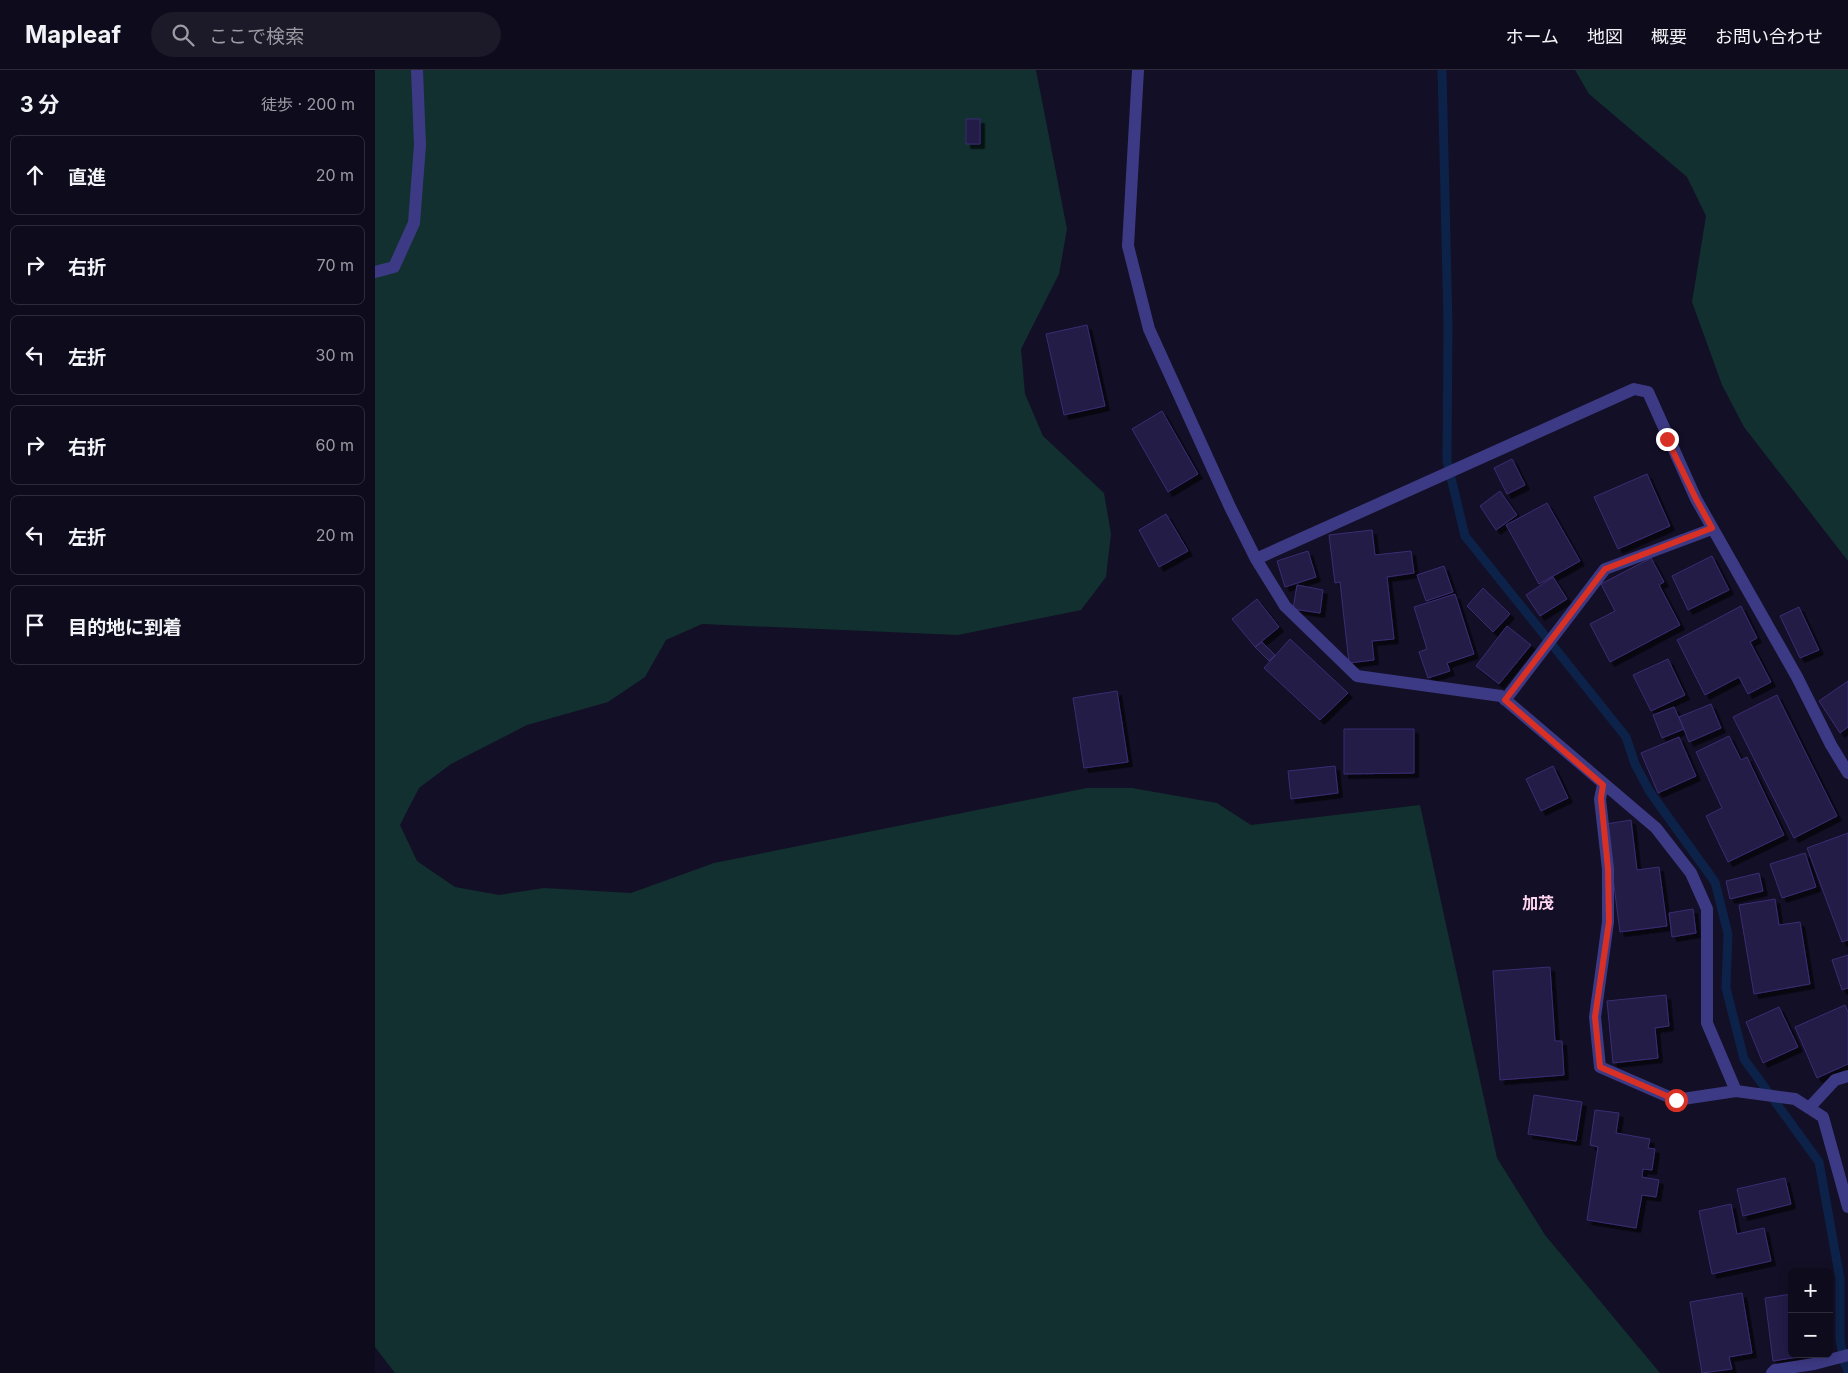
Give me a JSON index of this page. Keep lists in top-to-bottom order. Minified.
{"districts":["加茂"],"page":{"header":"Mapleaf","search":"ここで検索","nav":["ホーム","地図","概要","お問い合わせ"],"heading":["3 分","徒歩 · 200 m"],"list":[["直進","20 m"],["右折","70 m"],["左折","30 m"],["右折","60 m"],["左折","20 m"],"目的地に到着"],"map_buttons":["+","−"]}}
